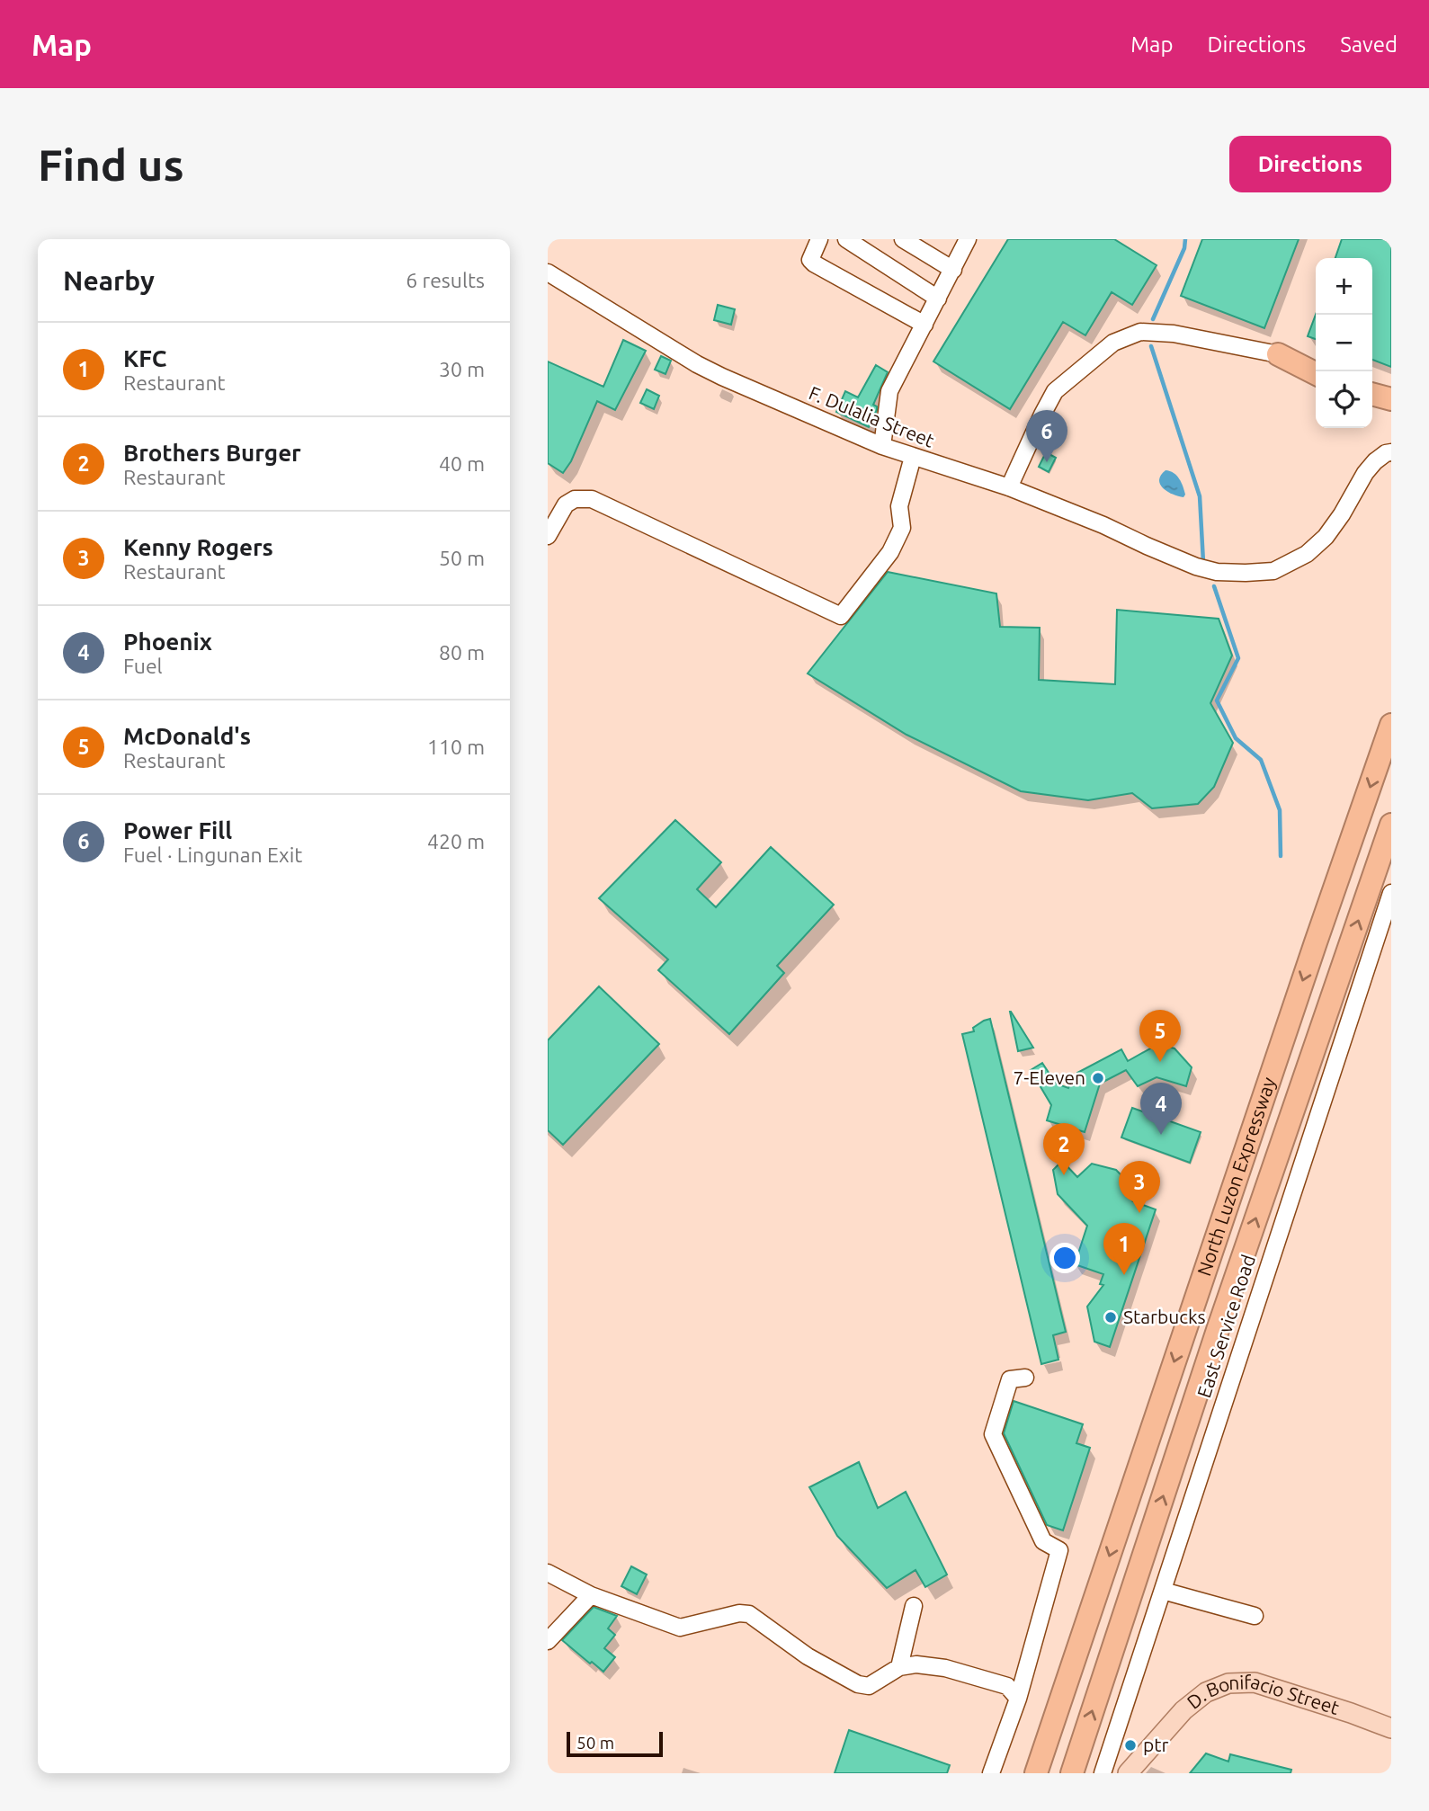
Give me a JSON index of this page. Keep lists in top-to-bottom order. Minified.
{"streets":{"highway":["North Luzon Expressway"],"main road":["D. Bonifacio Street"],"street":["F. Dulalia Street","East Service Road"]},"places":["7-Eleven","Starbucks","ptr"],"scale_bar":"50 m","page":{"header":"Map","nav":["Map","Directions","Saved"],"buttons":"Directions","title":"Find us","heading":["Nearby","6 results"],"map_buttons":["+","−"],"list":[{"mark":"1","name":"KFC","note":"Restaurant","value":"30 m"},{"mark":"2","name":"Brothers Burger","note":"Restaurant","value":"40 m"},{"mark":"3","name":"Kenny Rogers","note":"Restaurant","value":"50 m"},{"mark":"4","name":"Phoenix","note":"Fuel","value":"80 m"},{"mark":"5","name":"McDonald's","note":"Restaurant","value":"110 m"},{"mark":"6","name":"Power Fill","note":"Fuel · Lingunan Exit","value":"420 m"}],"pins":["6","5","4","2","3","1"],"scale":"50 m"}}
